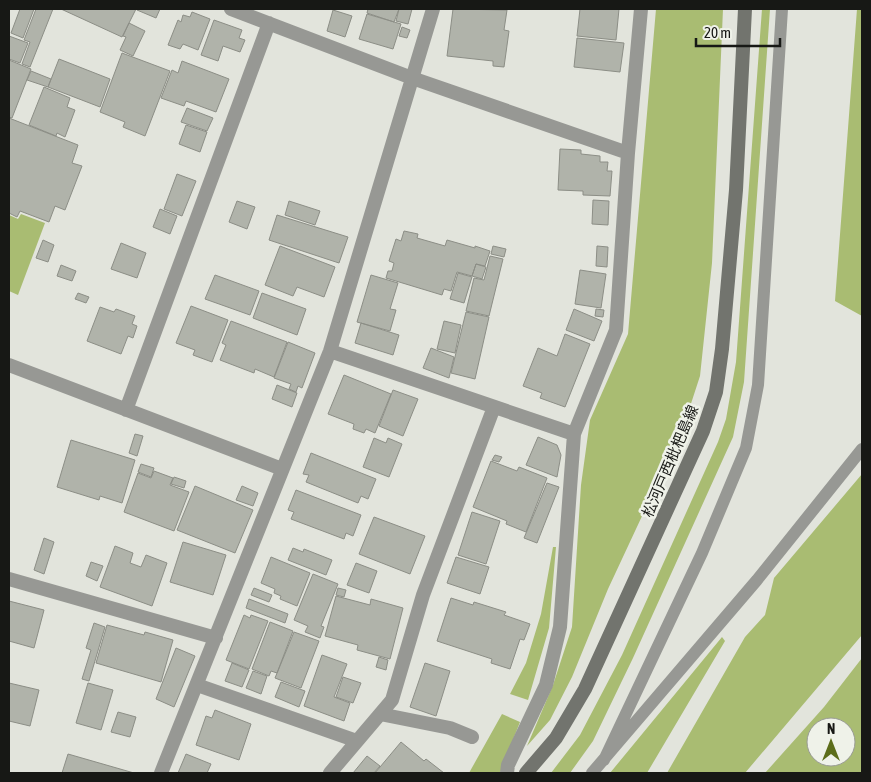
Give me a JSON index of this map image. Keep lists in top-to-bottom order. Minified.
{"streets":{"main road":["松河戸西枇杷島線"]},"scale_bar":"20 m","north":"top"}
